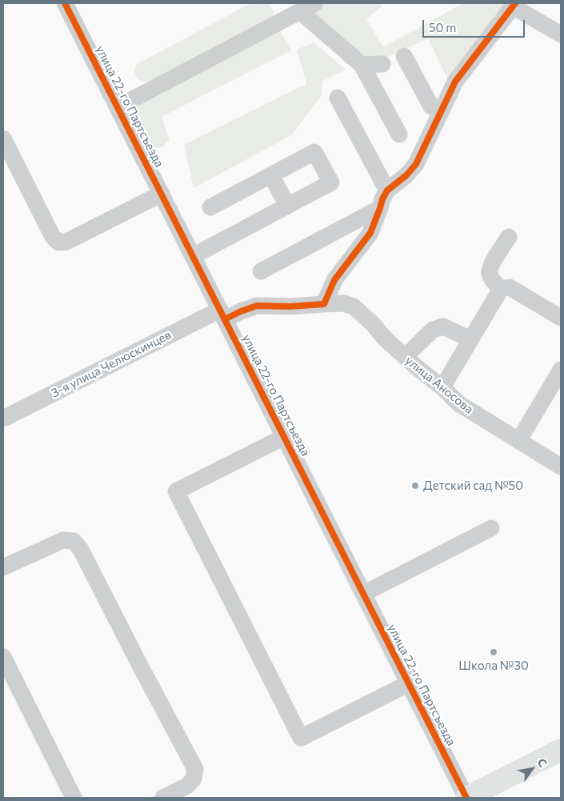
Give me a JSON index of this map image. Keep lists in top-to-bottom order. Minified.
{"streets":{"street":["улица 22-го Партсъезда","3-я улица Челюскинцев","улица Аносова"]},"crossings":[["улица 22-го Партсъезда","3-я улица Челюскинцев"],["3-я улица Челюскинцев","улица Аносова"]],"places":["Детский сад №50","Школа №30"],"scale_bar":"50 m","north":"top right"}
